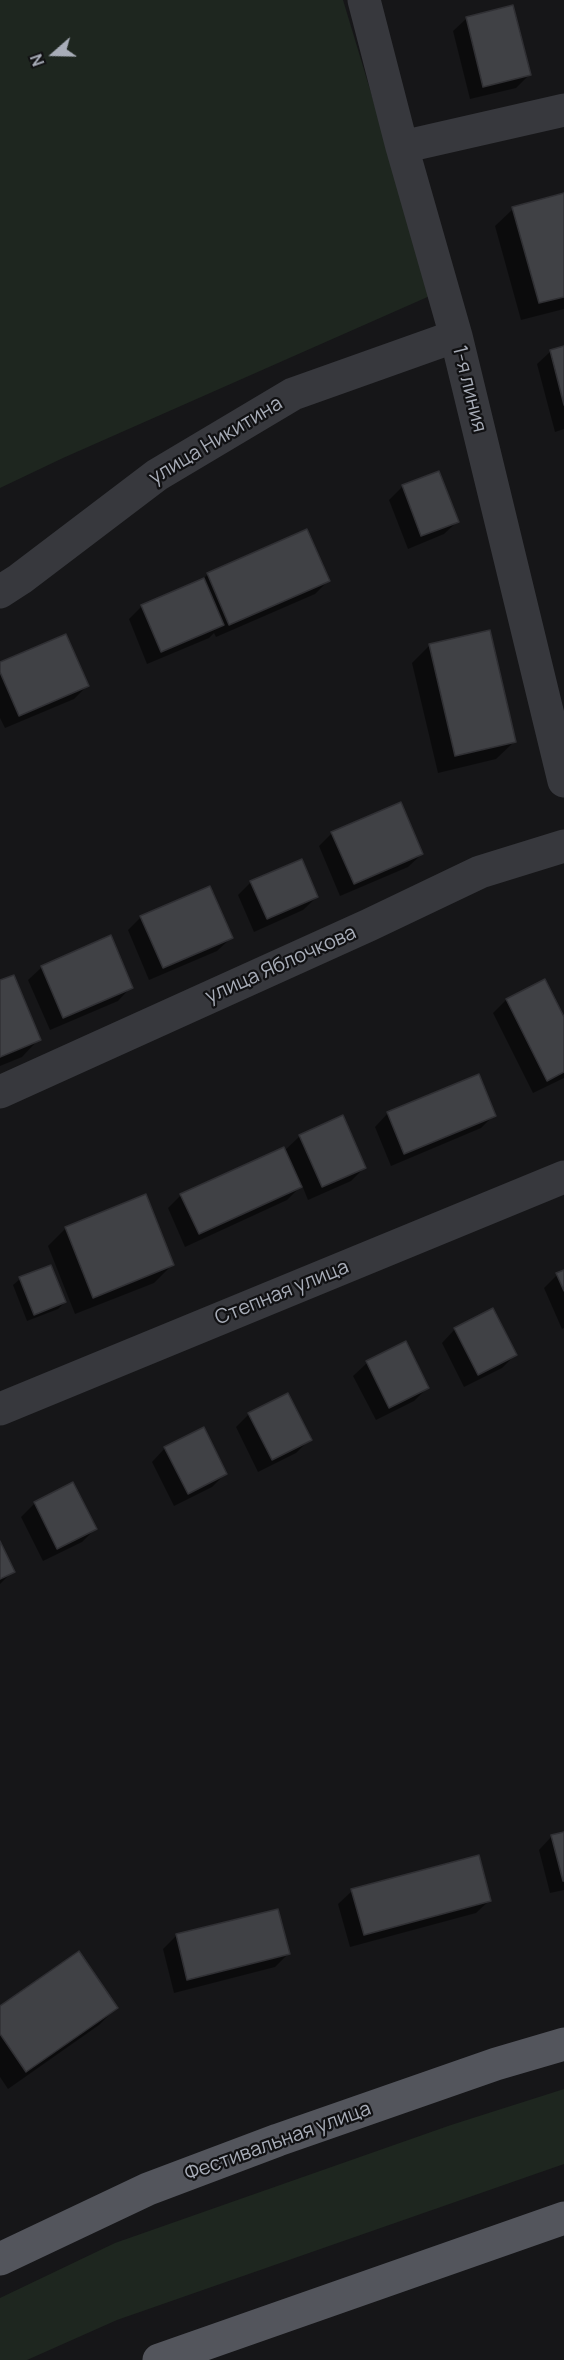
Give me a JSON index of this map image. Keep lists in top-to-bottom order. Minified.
{"streets":{"main road":["Фестивальная улица"],"street":["1-я линия","улица Никитина","улица Яблочкова","Степная улица"]},"crossings":[["1-я линия","улица Никитина"]],"north":"left"}
